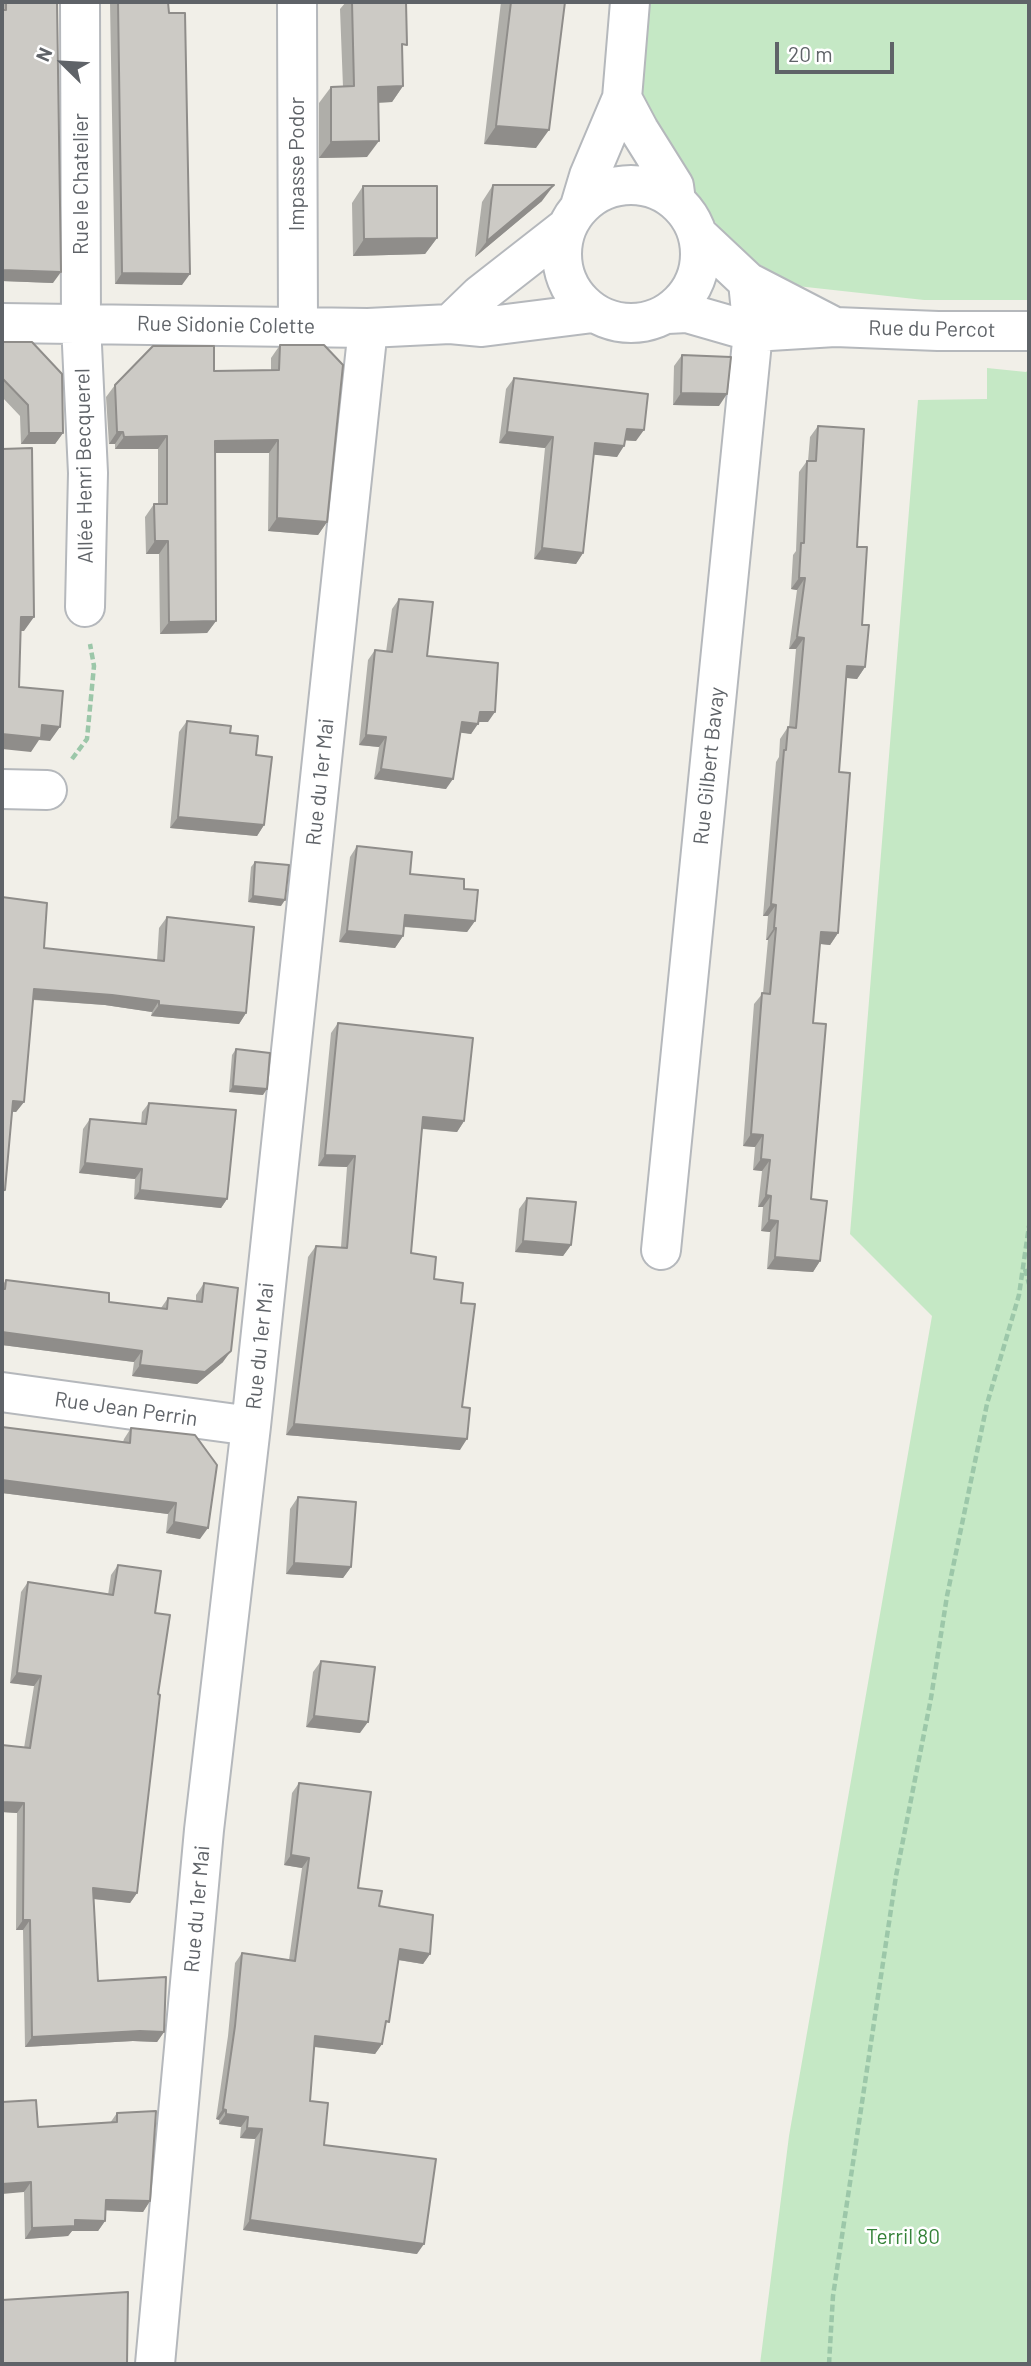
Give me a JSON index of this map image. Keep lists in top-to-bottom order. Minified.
{"streets":{"street":["Impasse Podor","Rue le Chatelier","Rue Sidonie Colette","Rue du Percot","Allée Henri Becquerel","Rue Gilbert Bavay","Rue du 1er Mai","Rue Jean Perrin"]},"crossings":[["Impasse Podor","Rue Sidonie Colette"],["Rue le Chatelier","Rue Sidonie Colette"],["Rue le Chatelier","Allée Henri Becquerel"],["Rue Sidonie Colette","Rue du Percot"],["Rue Sidonie Colette","Allée Henri Becquerel"],["Rue Sidonie Colette","Rue du 1er Mai"],["Rue du Percot","Rue Gilbert Bavay"],["Rue du 1er Mai","Rue Jean Perrin"]],"parks":["Terril 80"],"scale_bar":"20 m","north":"top left"}
